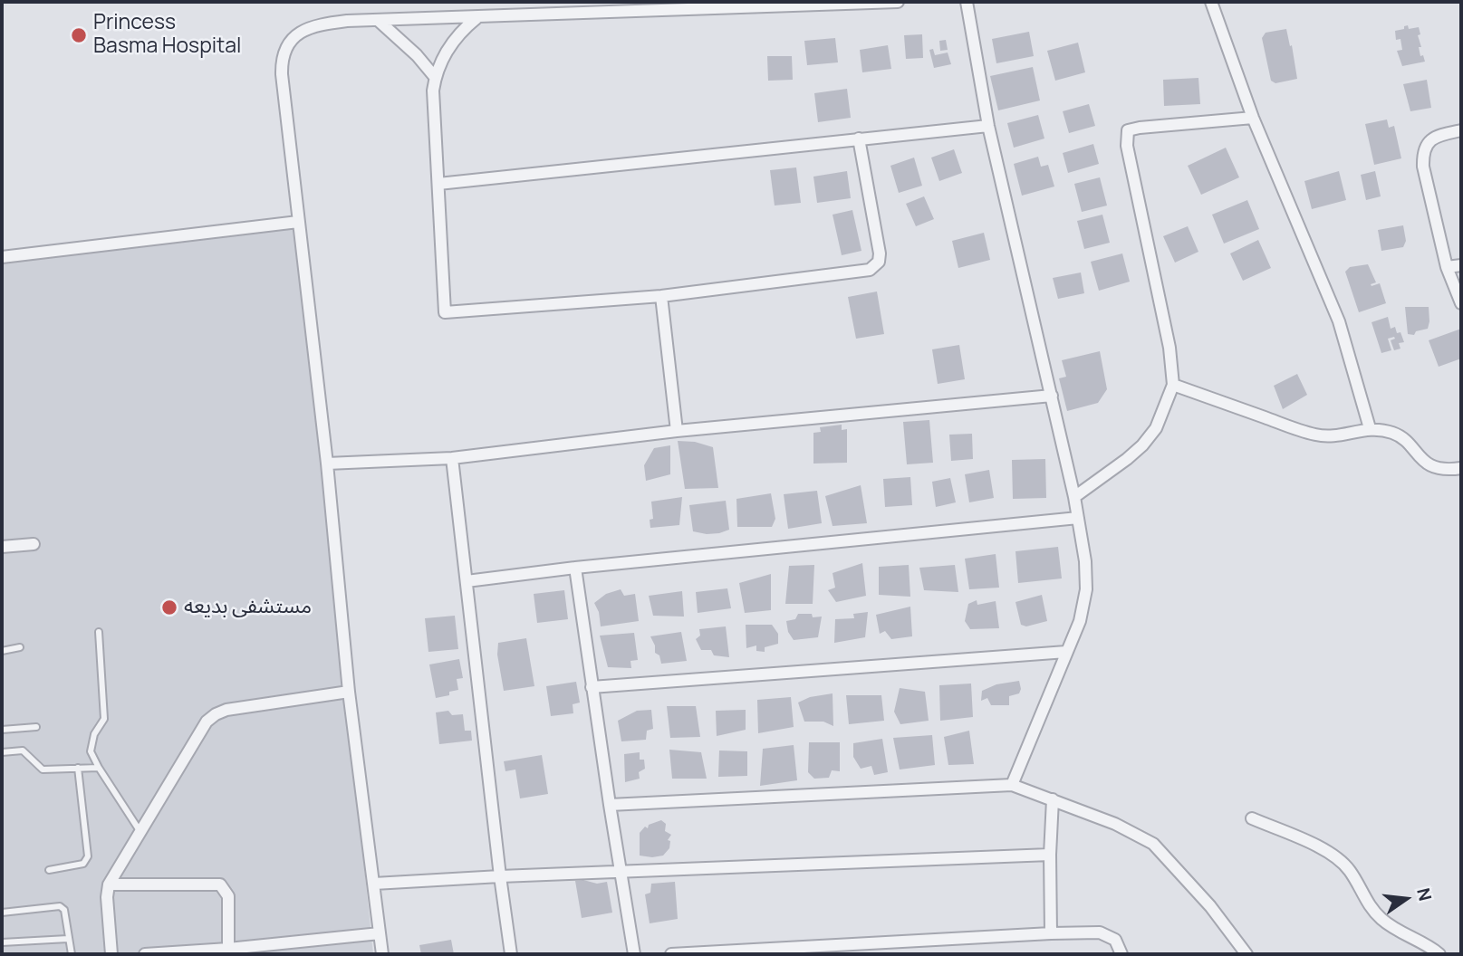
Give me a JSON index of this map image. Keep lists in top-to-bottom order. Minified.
{"places":["Princess Basma Hospital","مستشفى بديعه"],"north":"right"}
